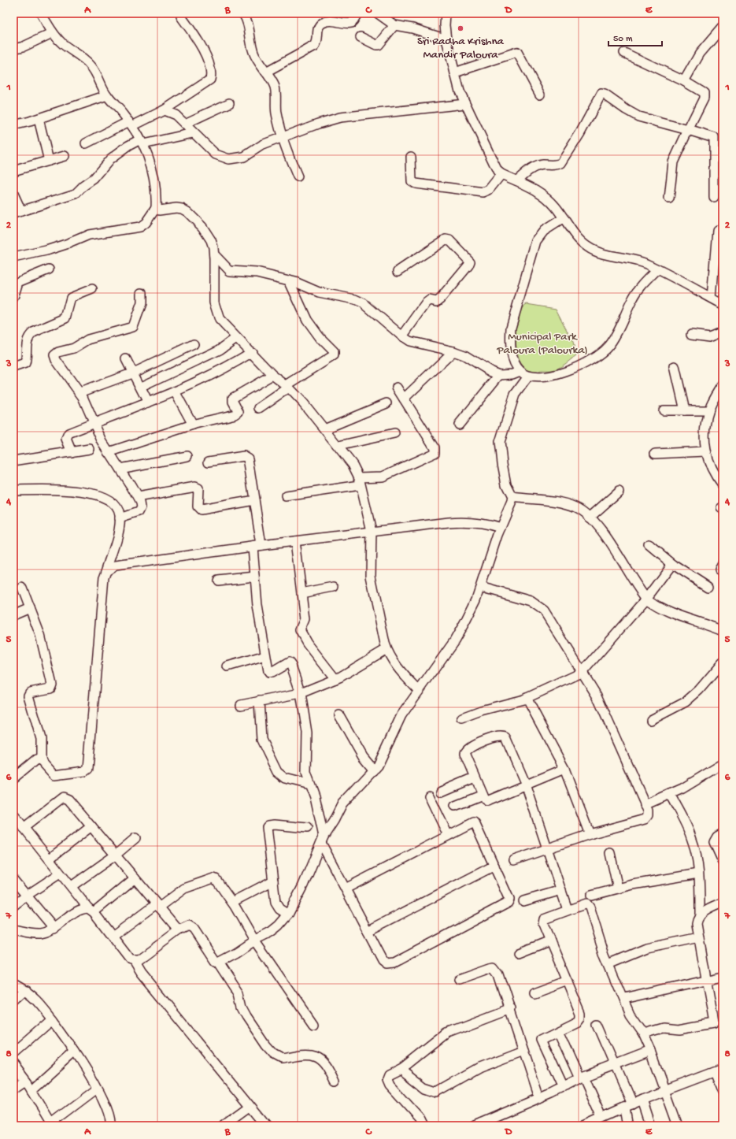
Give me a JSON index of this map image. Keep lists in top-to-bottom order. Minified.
{"parks":["Municipal Park Paloura (Palourka)"],"places":["Sri Radha Krishna Mandir Paloura"],"scale_bar":"50 m","grid":{"columns":["A","B","C","D","E"],"rows":["1","2","3","4","5","6","7","8"]}}
